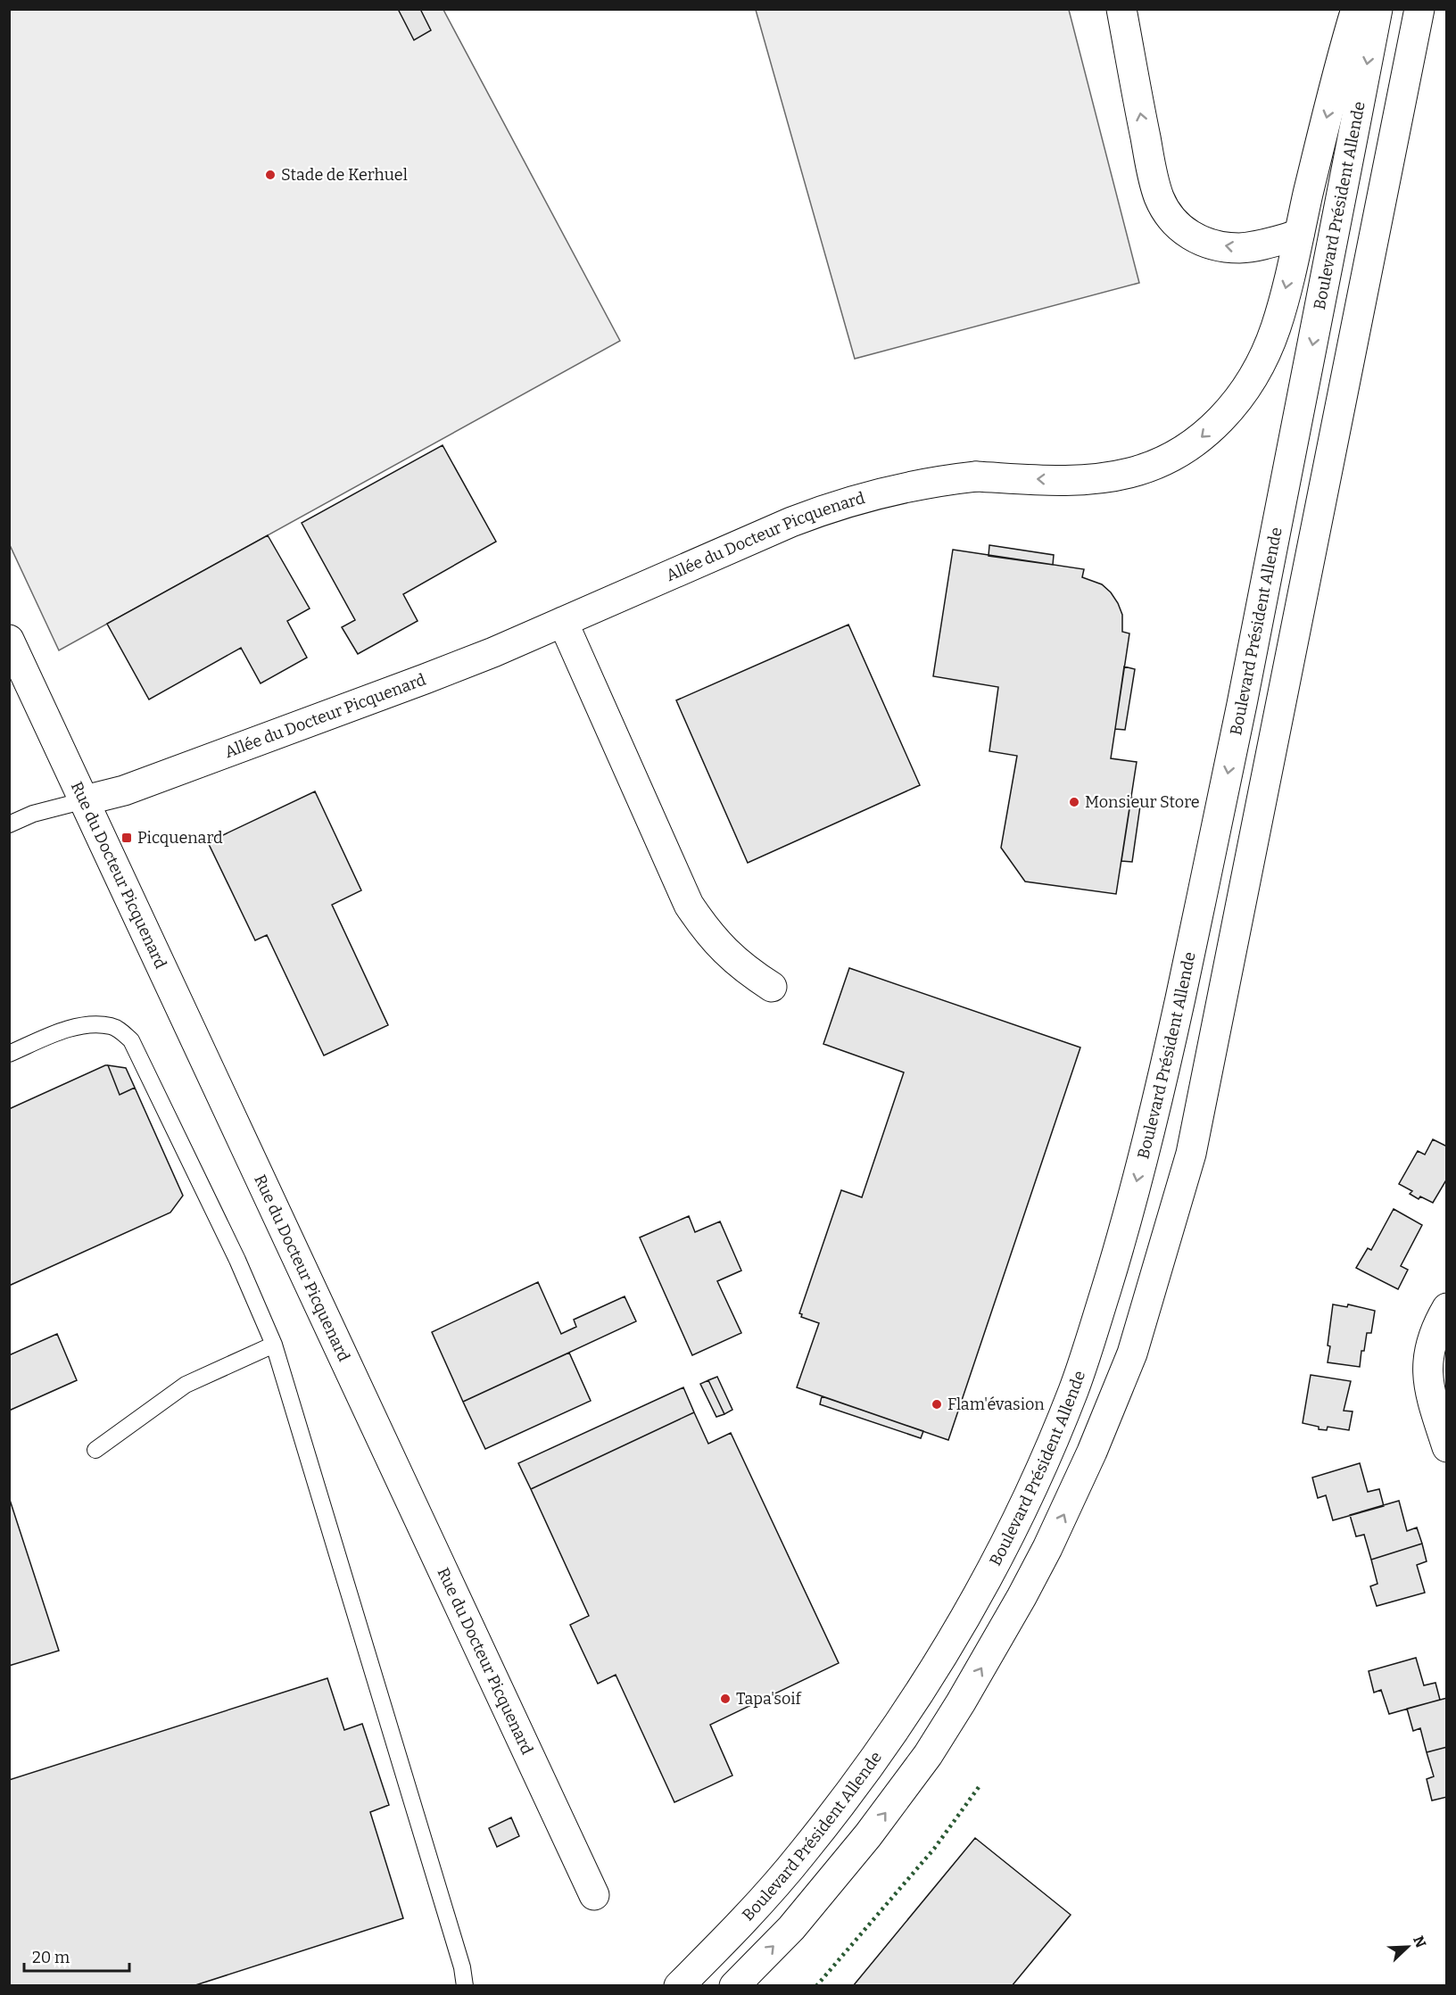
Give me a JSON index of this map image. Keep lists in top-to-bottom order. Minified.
{"streets":{"main road":["Boulevard Président Allende","Allée du Docteur Picquenard","Rue du Docteur Picquenard"]},"crossings":[["Allée du Docteur Picquenard","Rue du Docteur Picquenard"]],"one_way":["Allée du Docteur Picquenard"],"places":{"other":["Stade de Kerhuel","Monsieur Store","Flam'évasion","Tapa'soif"],"transit":["Picquenard"]},"scale_bar":"20 m","north":"top right"}
